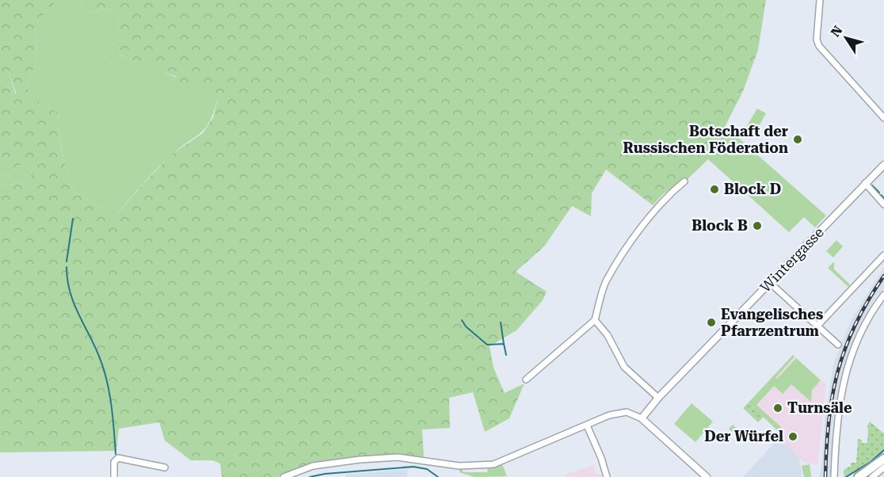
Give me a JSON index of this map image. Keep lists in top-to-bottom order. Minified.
{"streets":{"street":["Wintergasse"]},"places":["Botschaft der Russischen Föderation","Block D","Block B","Evangelisches Pfarrzentrum","Turnsäle","Der Würfel"],"north":"top left"}
